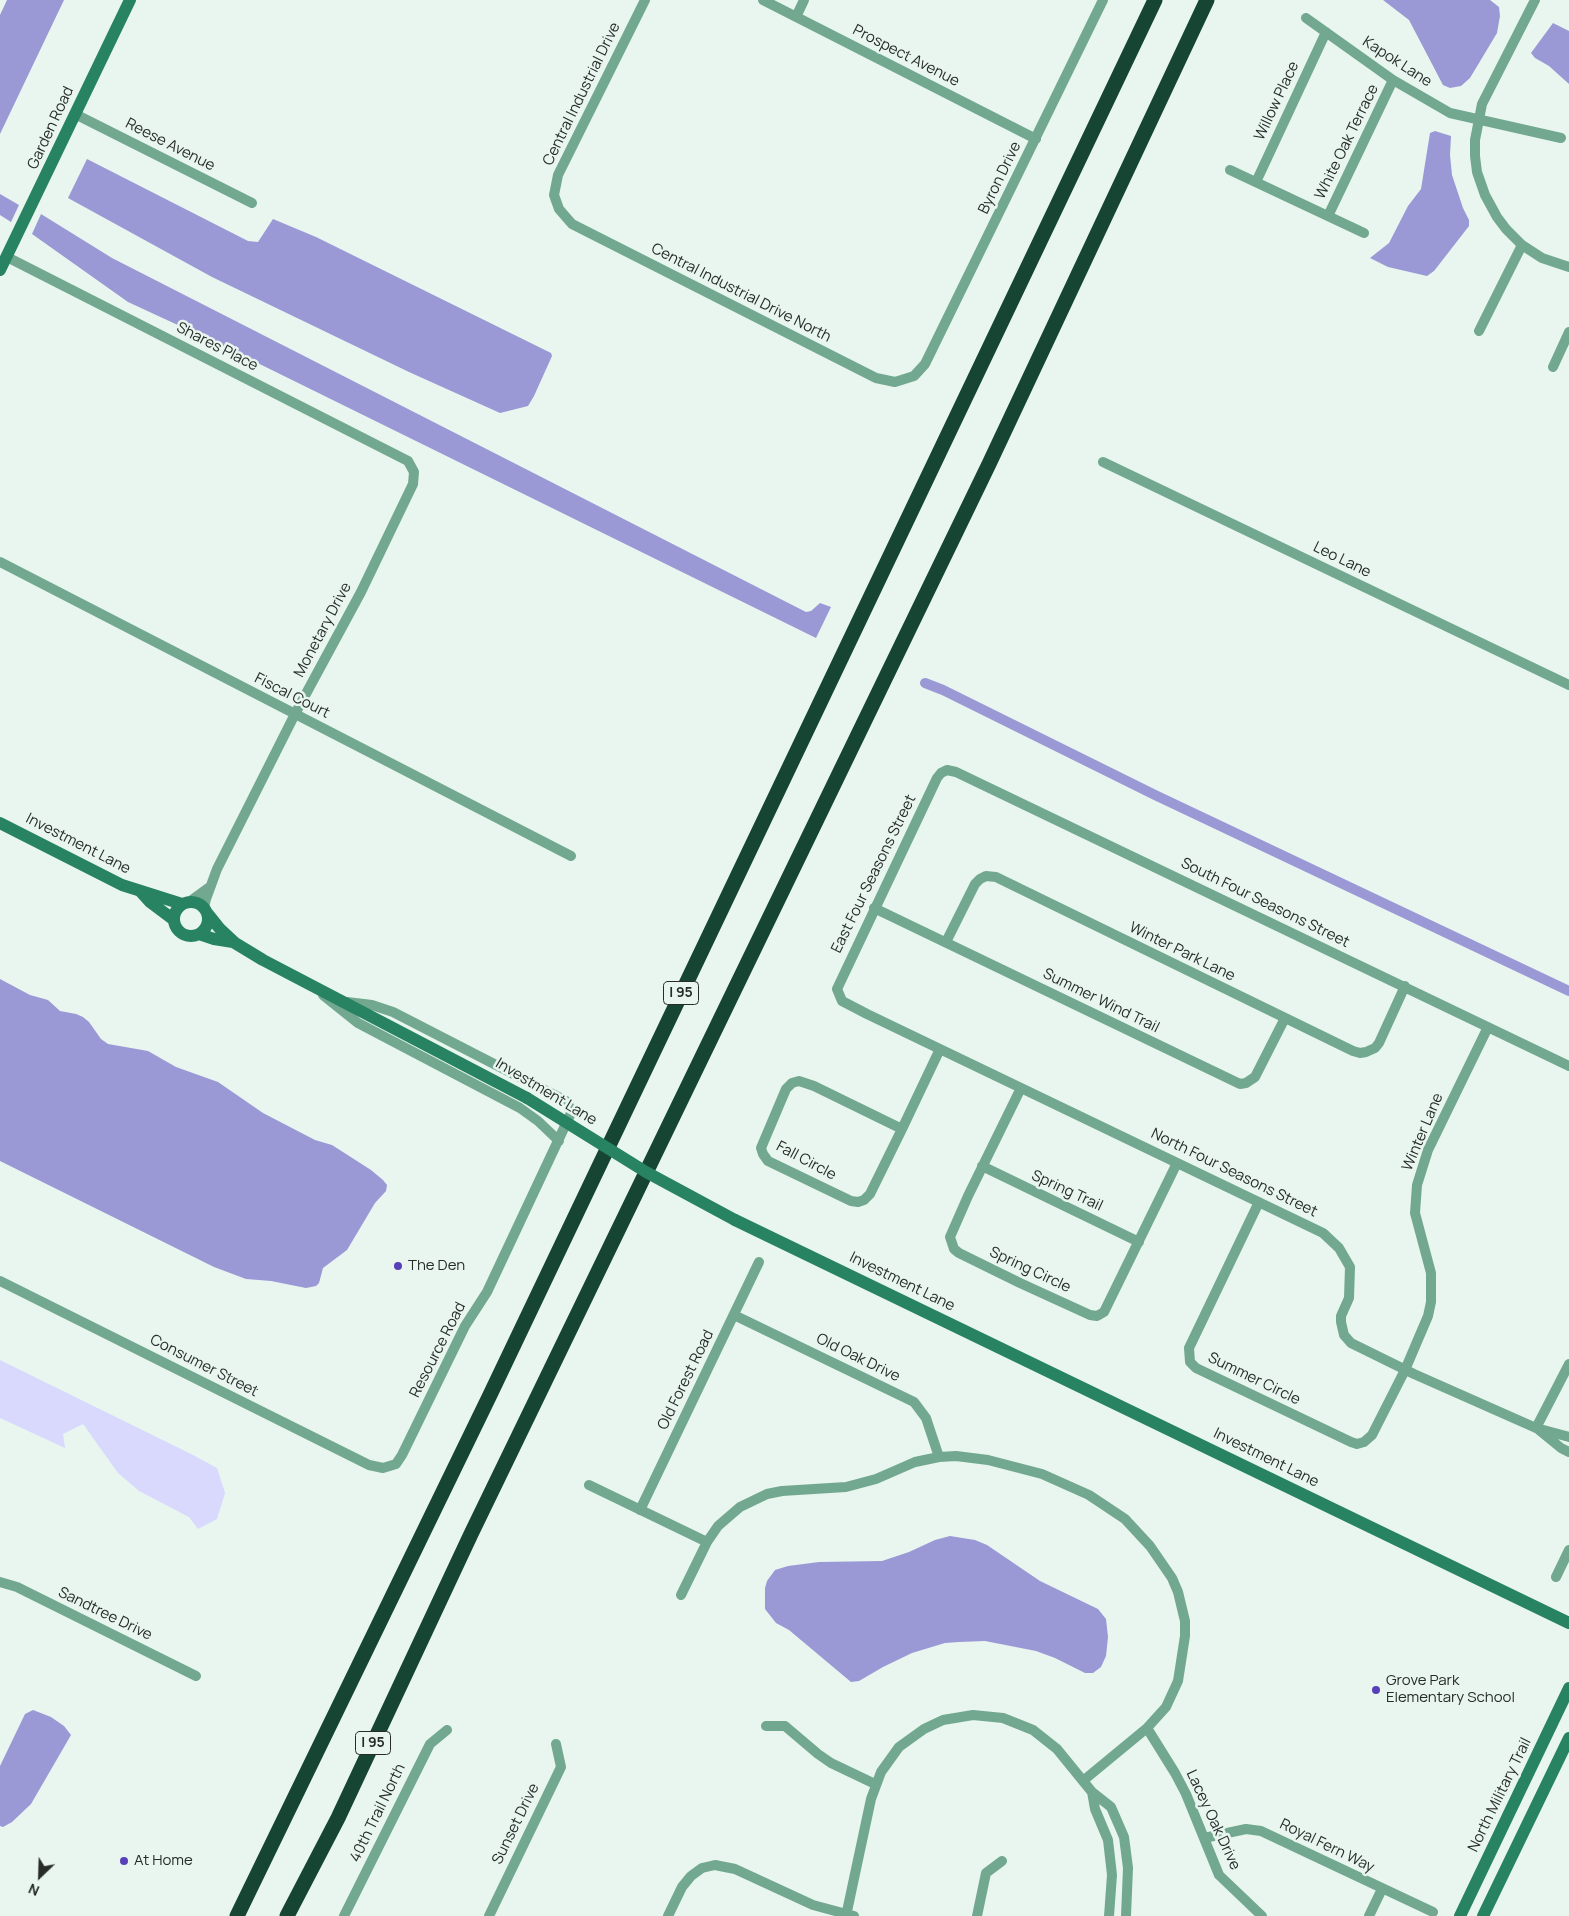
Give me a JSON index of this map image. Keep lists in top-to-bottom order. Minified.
{"streets":{"highway":["I 95"],"street":["Prospect Avenue","Kapok Lane","Central Industrial Drive","Willow Place","Garden Road","White Oak Terrace","Reese Avenue","Byron Drive","Central Industrial Drive North","Shares Place","Leo Lane","Monetary Drive","Fiscal Court","Investment Lane","East Four Seasons Street","South Four Seasons Street","Winter Park Lane","Summer Wind Trail","Winter Lane","Fall Circle","North Four Seasons Street","Spring Trail","Spring Circle","Resource Road","Old Oak Drive","Consumer Street","Summer Circle","Old Forest Road","Sandtree Drive","North Military Trail","40th Trail North","Lacey Oak Drive","Sunset Drive","Royal Fern Way"]},"crossings":[["Prospect Avenue","Byron Drive"],["Kapok Lane","Willow Place"],["Kapok Lane","White Oak Terrace"],["Central Industrial Drive","Central Industrial Drive North"],["Garden Road","Reese Avenue"],["Garden Road","Shares Place"],["Byron Drive","Central Industrial Drive North"],["Shares Place","Monetary Drive"],["Monetary Drive","Fiscal Court"],["Monetary Drive","Investment Lane"],["Investment Lane","Resource Road"],["East Four Seasons Street","South Four Seasons Street"],["East Four Seasons Street","Summer Wind Trail"],["East Four Seasons Street","North Four Seasons Street"],["South Four Seasons Street","Winter Park Lane"],["South Four Seasons Street","Winter Lane"],["Winter Park Lane","Summer Wind Trail"],["Winter Lane","North Four Seasons Street"],["Winter Lane","Summer Circle"],["Fall Circle","North Four Seasons Street"],["North Four Seasons Street","Spring Circle"],["North Four Seasons Street","Summer Circle"],["Spring Trail","Spring Circle"],["Resource Road","Consumer Street"],["Old Oak Drive","Old Forest Road"],["Lacey Oak Drive","Royal Fern Way"]],"places":["The Den","Grove Park Elementary School","At Home"],"north":"bottom left"}
